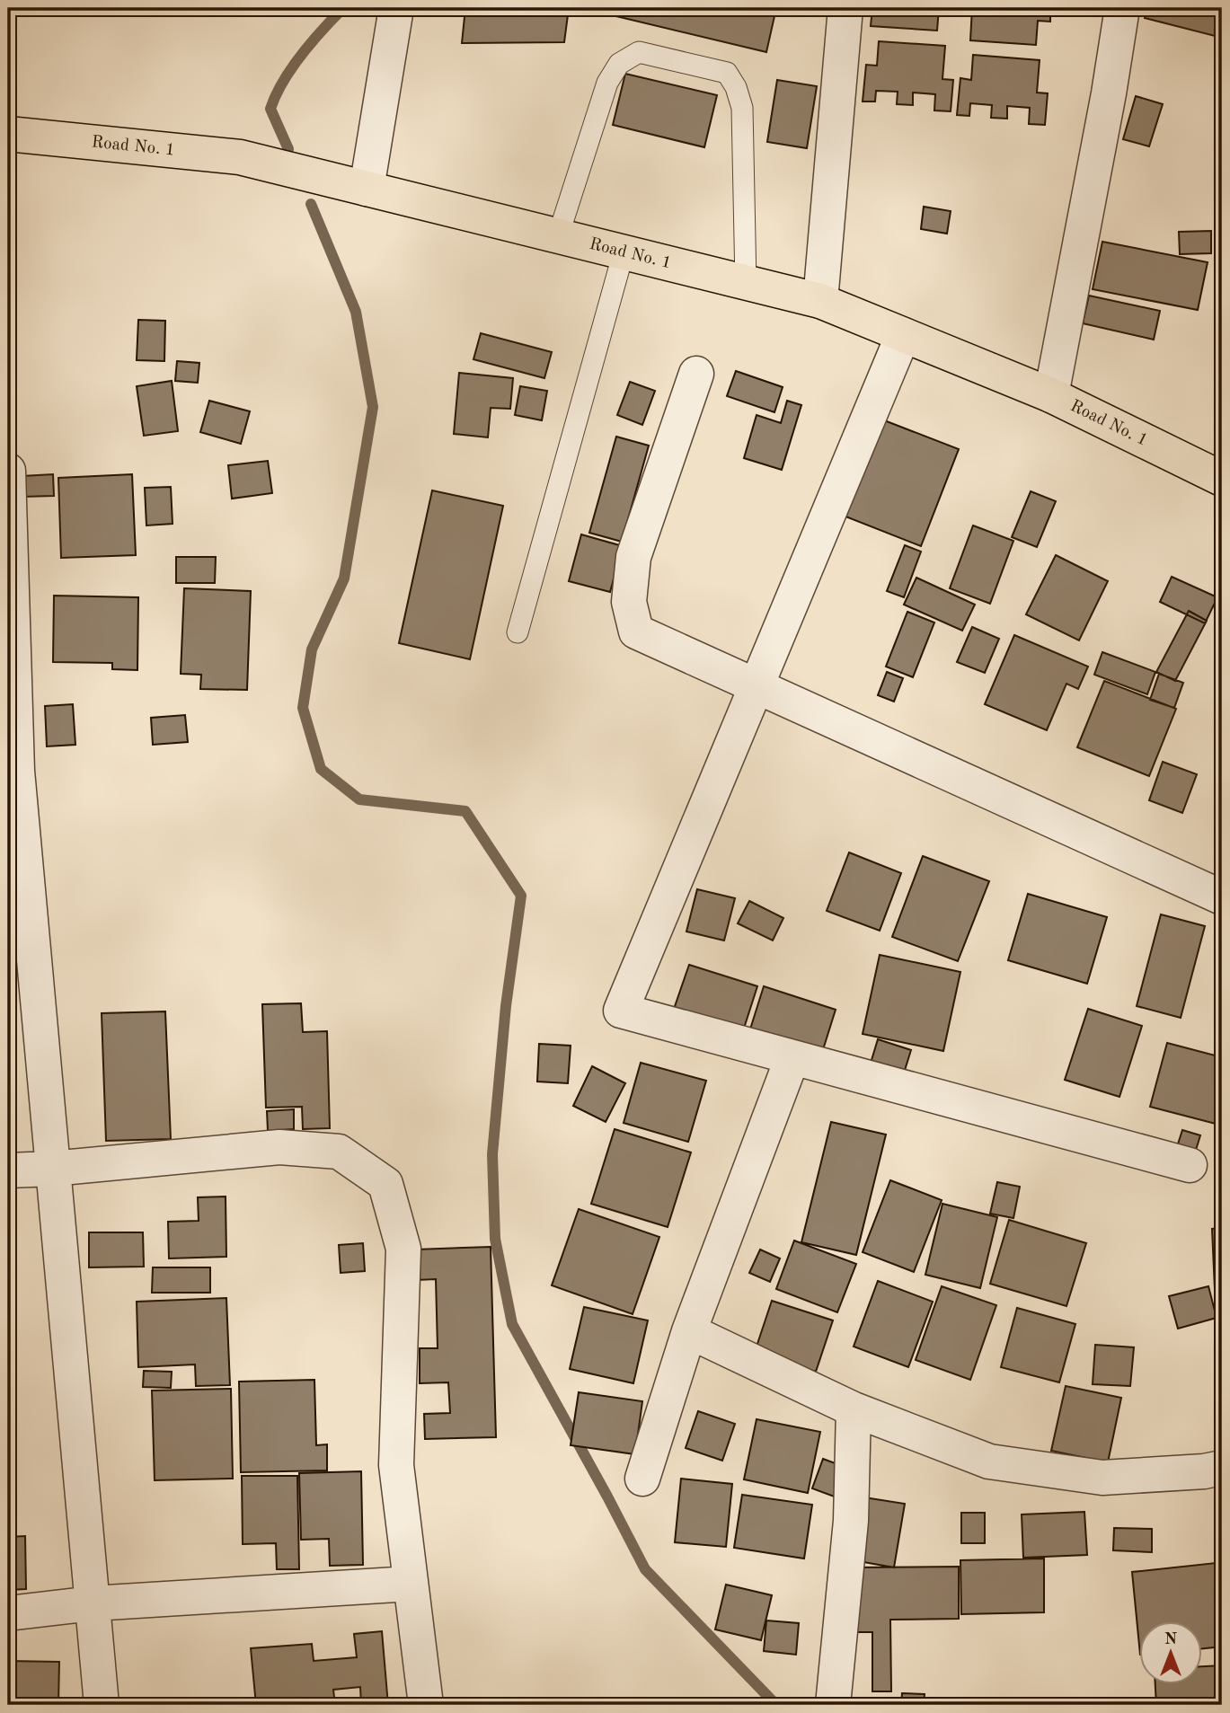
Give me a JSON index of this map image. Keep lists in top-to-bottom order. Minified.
{"streets":{"highway":["Road No. 1"]},"north":"top"}
